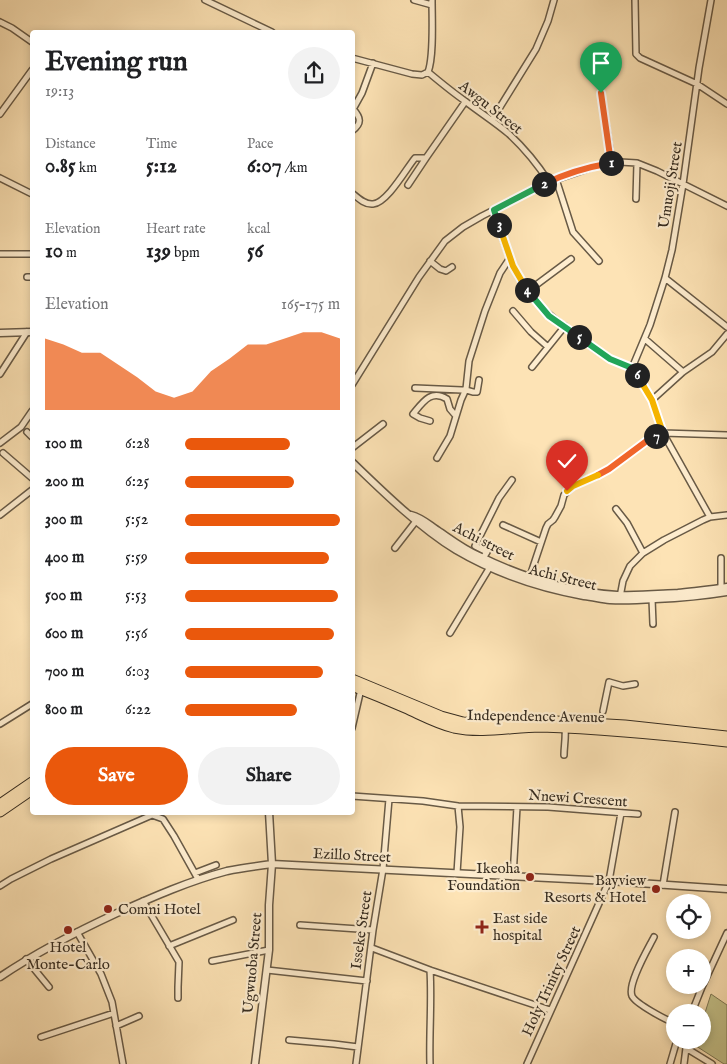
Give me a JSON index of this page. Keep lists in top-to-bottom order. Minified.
{"streets":{"main road":["Independence Avenue"],"street":["Awgu Street","Umuoji Street","Achi street","Achi Street","Nnewi Crescent","Ezillo Street","Isseke Street","Ugwuoba Street","Holy Trinity Street"]},"crossings":[["Achi street","Achi Street"],["Nnewi Crescent","Ezillo Street"],["Nnewi Crescent","Isseke Street"],["Nnewi Crescent","Holy Trinity Street"],["Ezillo Street","Isseke Street"],["Ezillo Street","Ugwuoba Street"],["Ezillo Street","Holy Trinity Street"]],"places":{"other":["Ikeoha Foundation","Bayview Resorts & Hotel","Comni Hotel","Hotel Monte-Carlo"],"health":["East side hospital"]},"page":{"heading":["Evening run","19:13"],"stats":[["Distance","0.85 km"],["Time","5:12"],["Pace","6:07 /km"],["Elevation","10 m"],["Heart rate","139 bpm"],["kcal","56"]],"pins":["1","2","3","4","5","6","7"],"chart":["Elevation","165–175 m"],"list":[{"name":"100 m","note":"6:28"},{"name":"200 m","note":"6:25"},{"name":"300 m","note":"5:52"},{"name":"400 m","note":"5:59"},{"name":"500 m","note":"5:53"},{"name":"600 m","note":"5:56"},{"name":"700 m","note":"6:03"},{"name":"800 m","note":"6:22"}],"buttons":["Save","Share"],"map_buttons":["+","−"]}}
